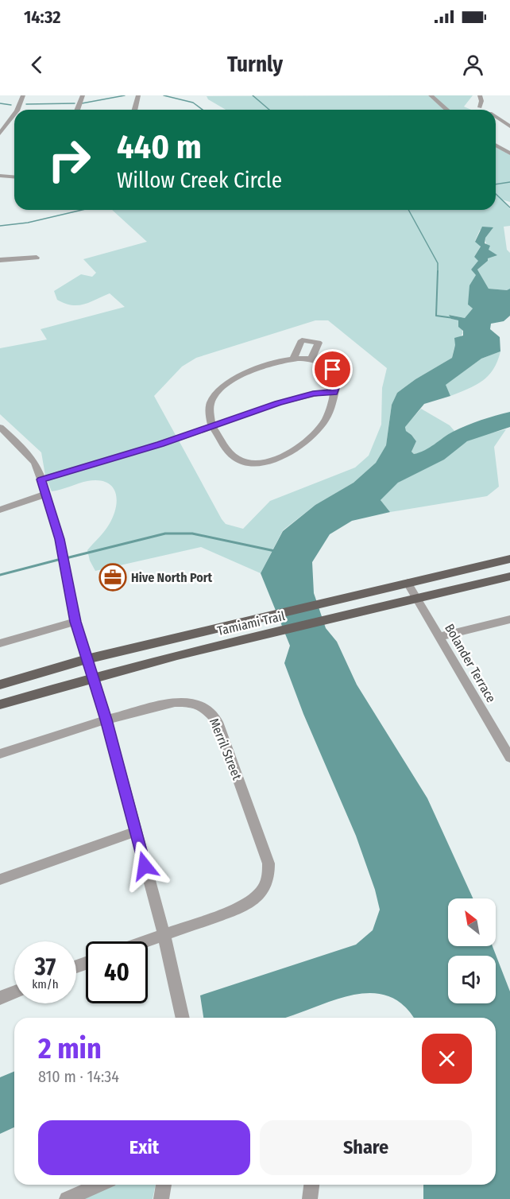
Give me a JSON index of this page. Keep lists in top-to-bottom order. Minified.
{"streets":{"main road":["Tamiami Trail"],"street":["Bolander Terrace","Merril Street"]},"crossings":[["Tamiami Trail","Bolander Terrace"]],"places":{"office":["Hive North Port"]},"north":"top left","page":{"status":"14:32","header":"Turnly","turn":["440 m","Willow Creek Circle"],"speed":"37 km/h","limit":"40","heading":["2 min","810 m · 14:34"],"buttons":["Exit","Share"]}}
